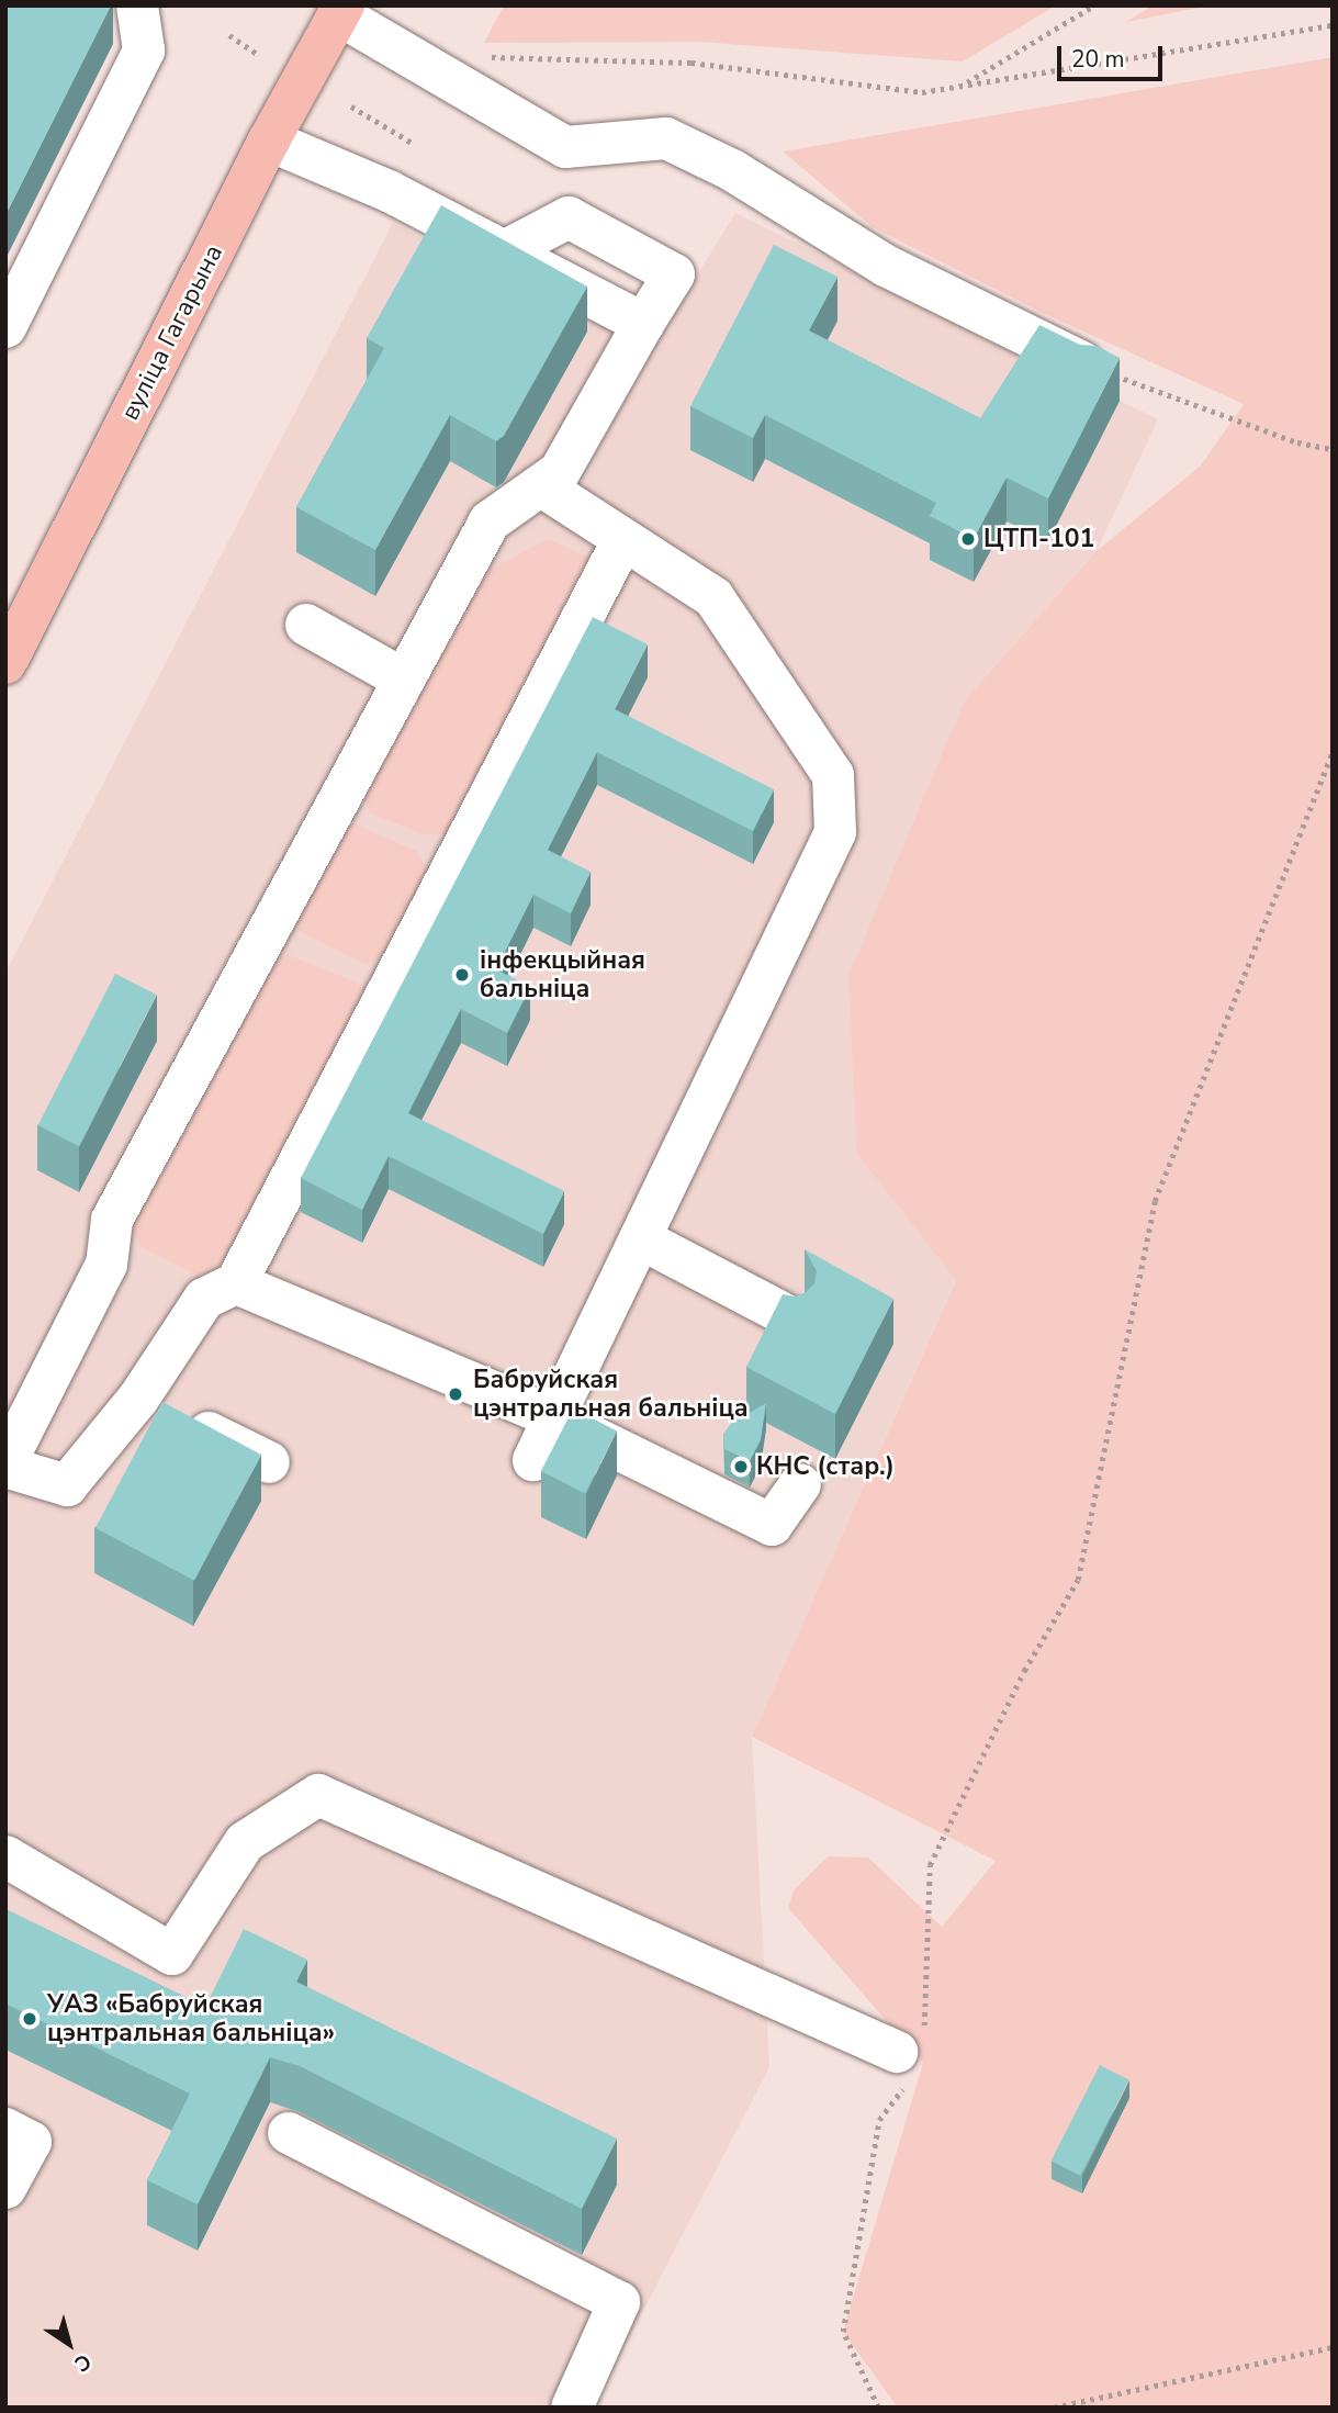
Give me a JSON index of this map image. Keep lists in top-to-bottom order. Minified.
{"streets":{"main road":["вуліца Гагарына"]},"places":["ЦТП-101","інфекцыйная бальніца","Бабруйская цэнтральная бальніца","КНС (стар.)","УАЗ «Бабруйская цэнтральная бальніца»"],"scale_bar":"20 m","north":"bottom right"}
